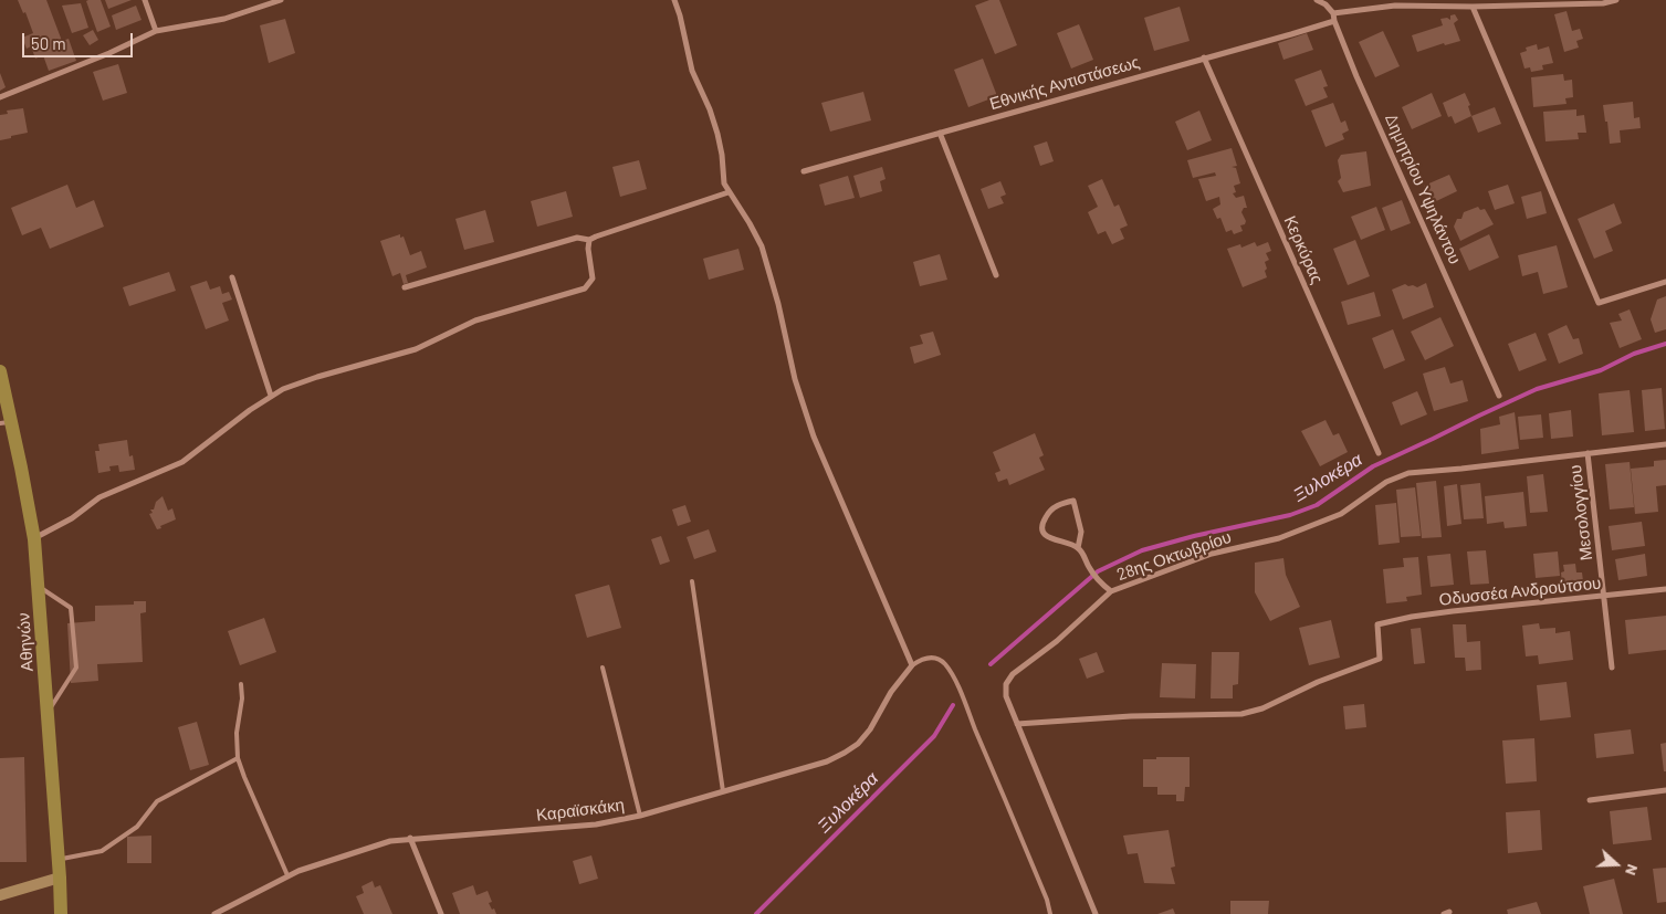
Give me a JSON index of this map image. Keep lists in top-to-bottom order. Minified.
{"streets":{"main road":["Αθηνών"],"street":["Εθνικής Αντιστάσεως","Δημητρίου Υψηλάντου","Κερκύρας","Μεσολογγίου","28ης Οκτωβρίου","Οδυσσέα Ανδρούτσου","Καραϊσκάκη"]},"crossings":[["Εθνικής Αντιστάσεως","Δημητρίου Υψηλάντου"],["Εθνικής Αντιστάσεως","Κερκύρας"],["Μεσολογγίου","28ης Οκτωβρίου"],["Μεσολογγίου","Οδυσσέα Ανδρούτσου"],["28ης Οκτωβρίου","Οδυσσέα Ανδρούτσου"]],"water":["Ξυλοκέρα"],"scale_bar":"50 m","north":"right"}
